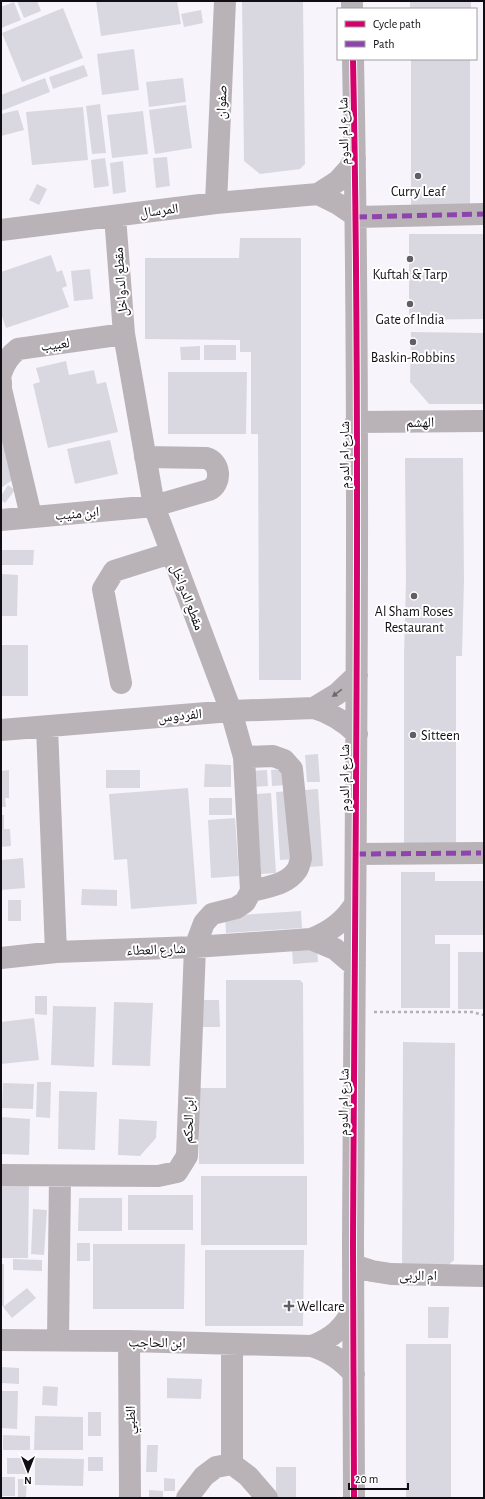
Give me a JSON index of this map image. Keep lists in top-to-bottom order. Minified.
{"streets":{"street":["صفوان","شارع ام الدوم","المرسال","مقطع الدواخل","لعبيب","الهشم","ابن منيب","الفردوس","شارع العطاء","ابن الحكم","ام الربى","ابن الحاجب","الظبي"]},"crossings":[["صفوان","المرسال"],["شارع ام الدوم","المرسال"],["شارع ام الدوم","الهشم"],["شارع ام الدوم","الفردوس"],["شارع ام الدوم","شارع العطاء"],["شارع ام الدوم","ام الربى"],["شارع ام الدوم","ابن الحاجب"],["المرسال","مقطع الدواخل"],["مقطع الدواخل","لعبيب"],["مقطع الدواخل","ابن منيب"],["مقطع الدواخل","الفردوس"],["شارع العطاء","ابن الحكم"],["ابن الحاجب","الظبي"]],"places":{"other":["Curry Leaf","Kuftah & Tarp","Gate of India","Baskin-Robbins","Al Sham Roses Restaurant","Sitteen"],"health":["Wellcare"]},"legend":["Cycle path","Path"],"scale_bar":"20 m","north":"bottom"}
